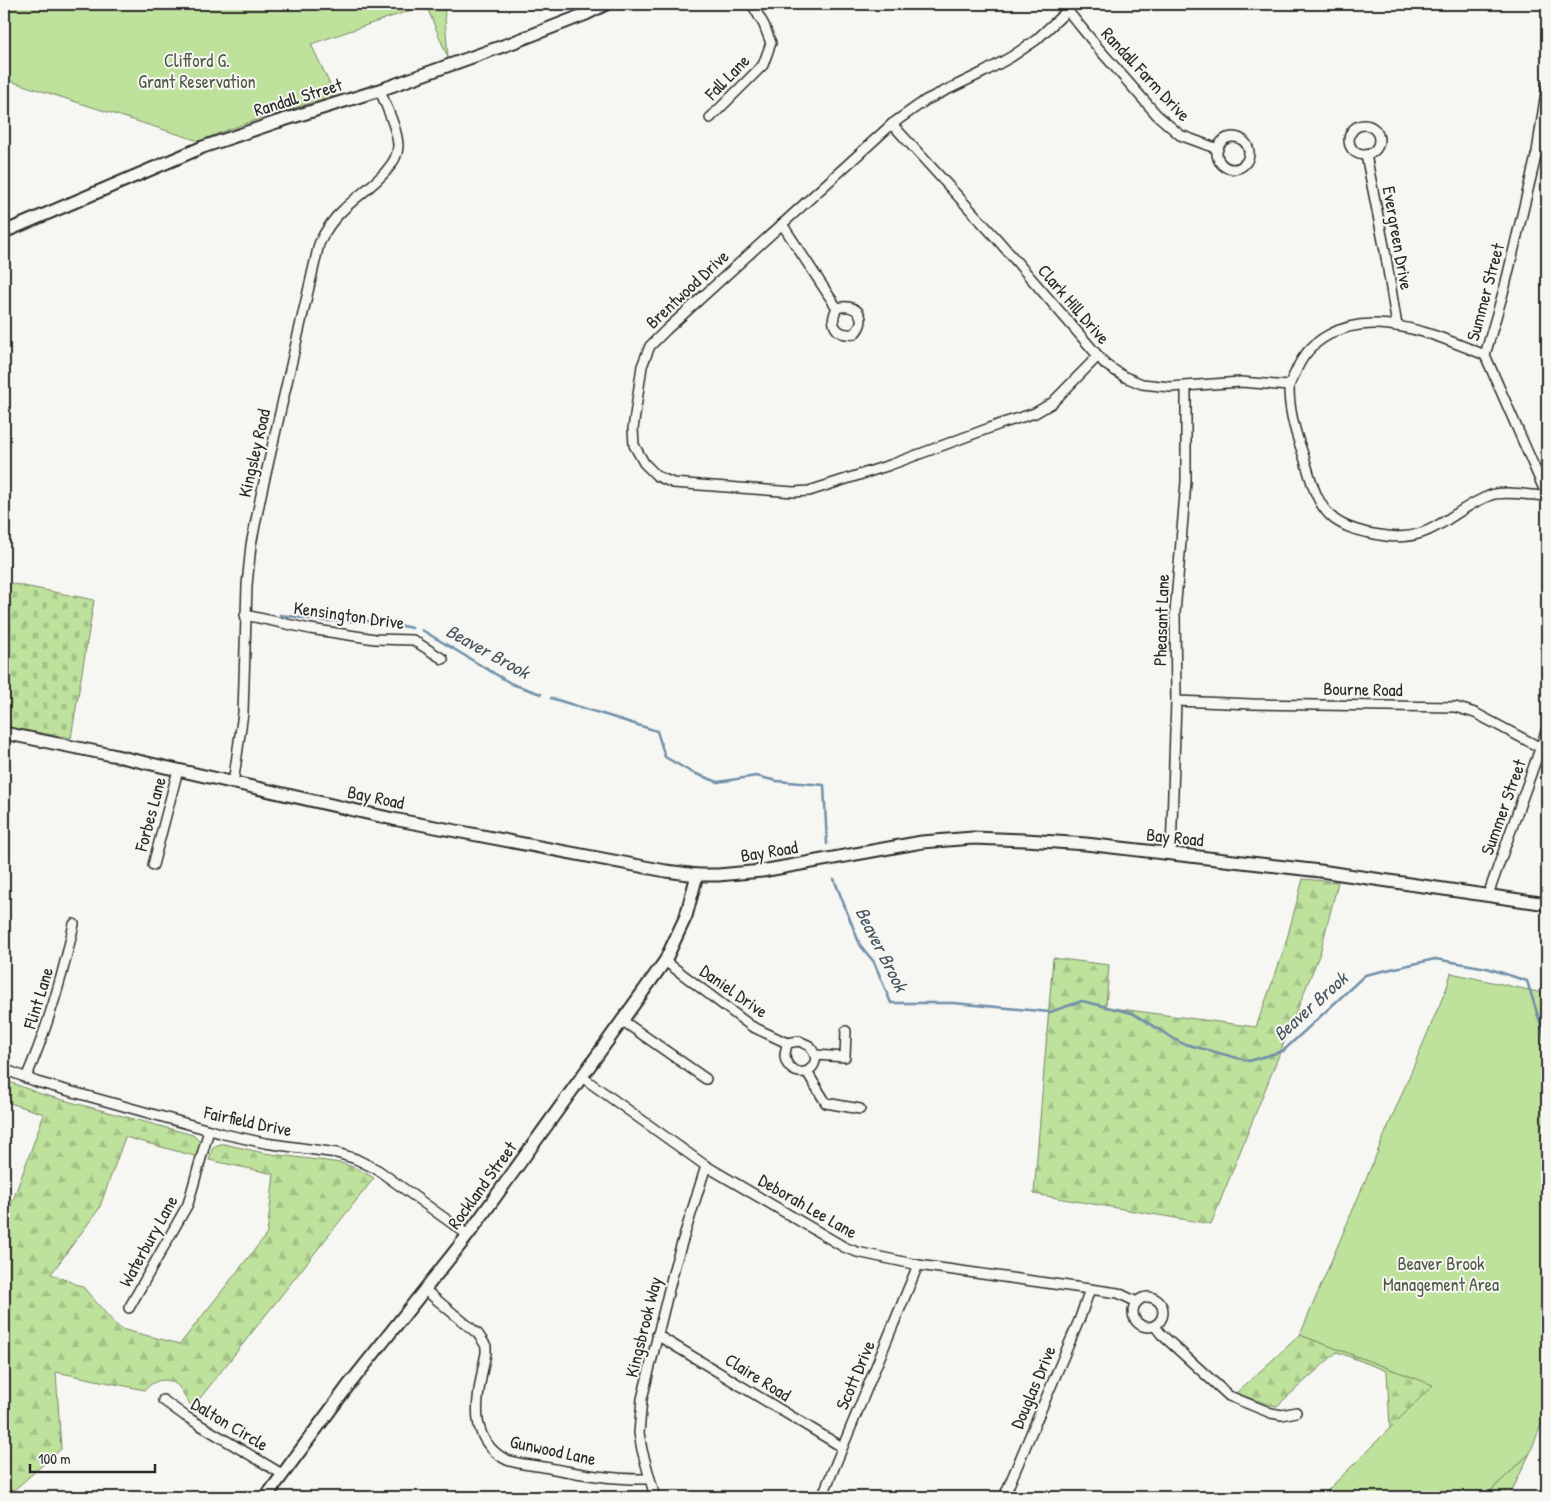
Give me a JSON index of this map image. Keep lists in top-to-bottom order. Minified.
{"streets":{"main road":["Randall Street","Bay Road","Rockland Street"],"street":["Randall Farm Drive","Fall Lane","Evergreen Drive","Brentwood Drive","Summer Street","Clark Hill Drive","Kingsley Road","Kensington Drive","Pheasant Lane","Bourne Road","Forbes Lane","Daniel Drive","Flint Lane","Fairfield Drive","Deborah Lee Lane","Waterbury Lane","Kingsbrook Way","Scott Drive","Claire Road","Douglas Drive","Dalton Circle","Gunwood Lane"]},"crossings":[["Randall Farm Drive","Brentwood Drive"],["Randall Street","Kingsley Road"],["Brentwood Drive","Clark Hill Drive"],["Summer Street","Bourne Road"],["Summer Street","Bay Road"],["Clark Hill Drive","Pheasant Lane"],["Kingsley Road","Kensington Drive"],["Kingsley Road","Bay Road"],["Pheasant Lane","Bourne Road"],["Pheasant Lane","Bay Road"],["Bay Road","Forbes Lane"],["Bay Road","Rockland Street"],["Daniel Drive","Rockland Street"],["Flint Lane","Fairfield Drive"],["Fairfield Drive","Rockland Street"],["Fairfield Drive","Waterbury Lane"],["Rockland Street","Deborah Lee Lane"],["Rockland Street","Dalton Circle"],["Rockland Street","Gunwood Lane"],["Deborah Lee Lane","Kingsbrook Way"],["Deborah Lee Lane","Scott Drive"],["Deborah Lee Lane","Douglas Drive"],["Kingsbrook Way","Claire Road"],["Kingsbrook Way","Gunwood Lane"],["Scott Drive","Claire Road"]],"water":["Beaver Brook"],"parks":["Clifford G. Grant Reservation","Beaver Brook Management Area"],"scale_bar":"100 m"}
